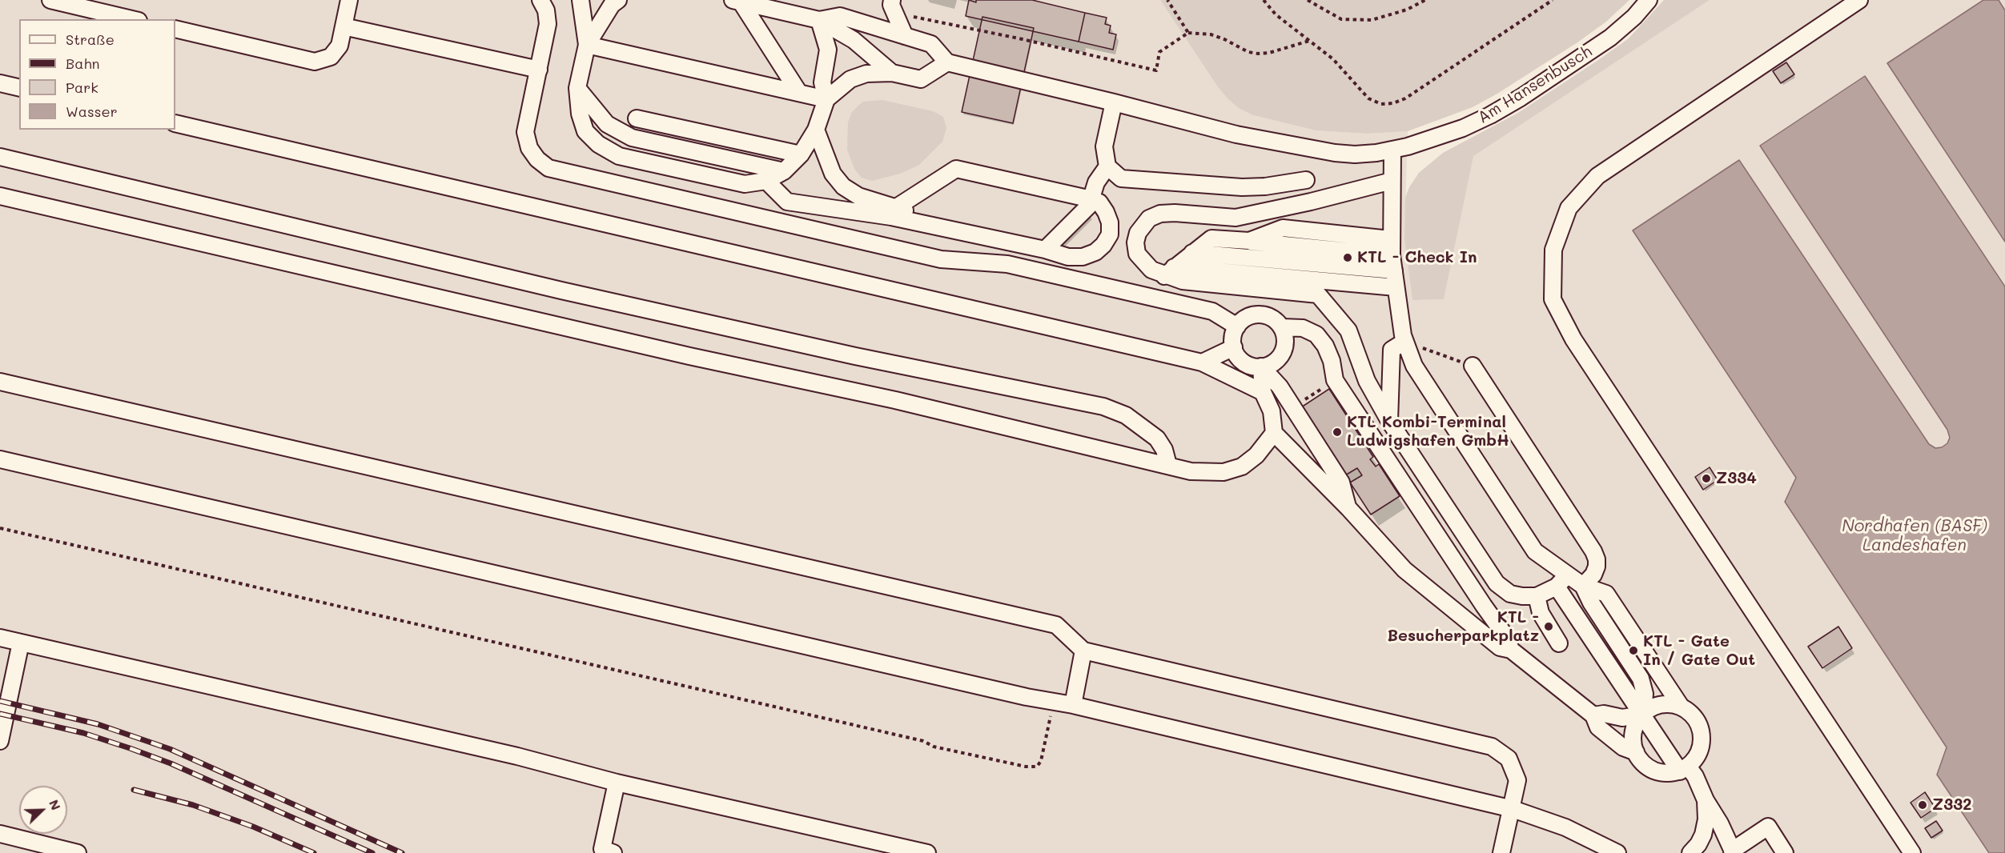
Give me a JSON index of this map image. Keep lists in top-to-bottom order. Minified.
{"streets":{"street":["Am Hansenbusch"]},"water":["Nordhafen (BASF) Landeshafen"],"places":["KTL - Check In","KTL Kombi-Terminal Ludwigshafen GmbH","Z334","KTL - Besucherparkplatz","KTL - Gate In / Gate Out","Z332"],"legend":["Straße","Bahn","Park","Wasser"],"north":"top right"}
